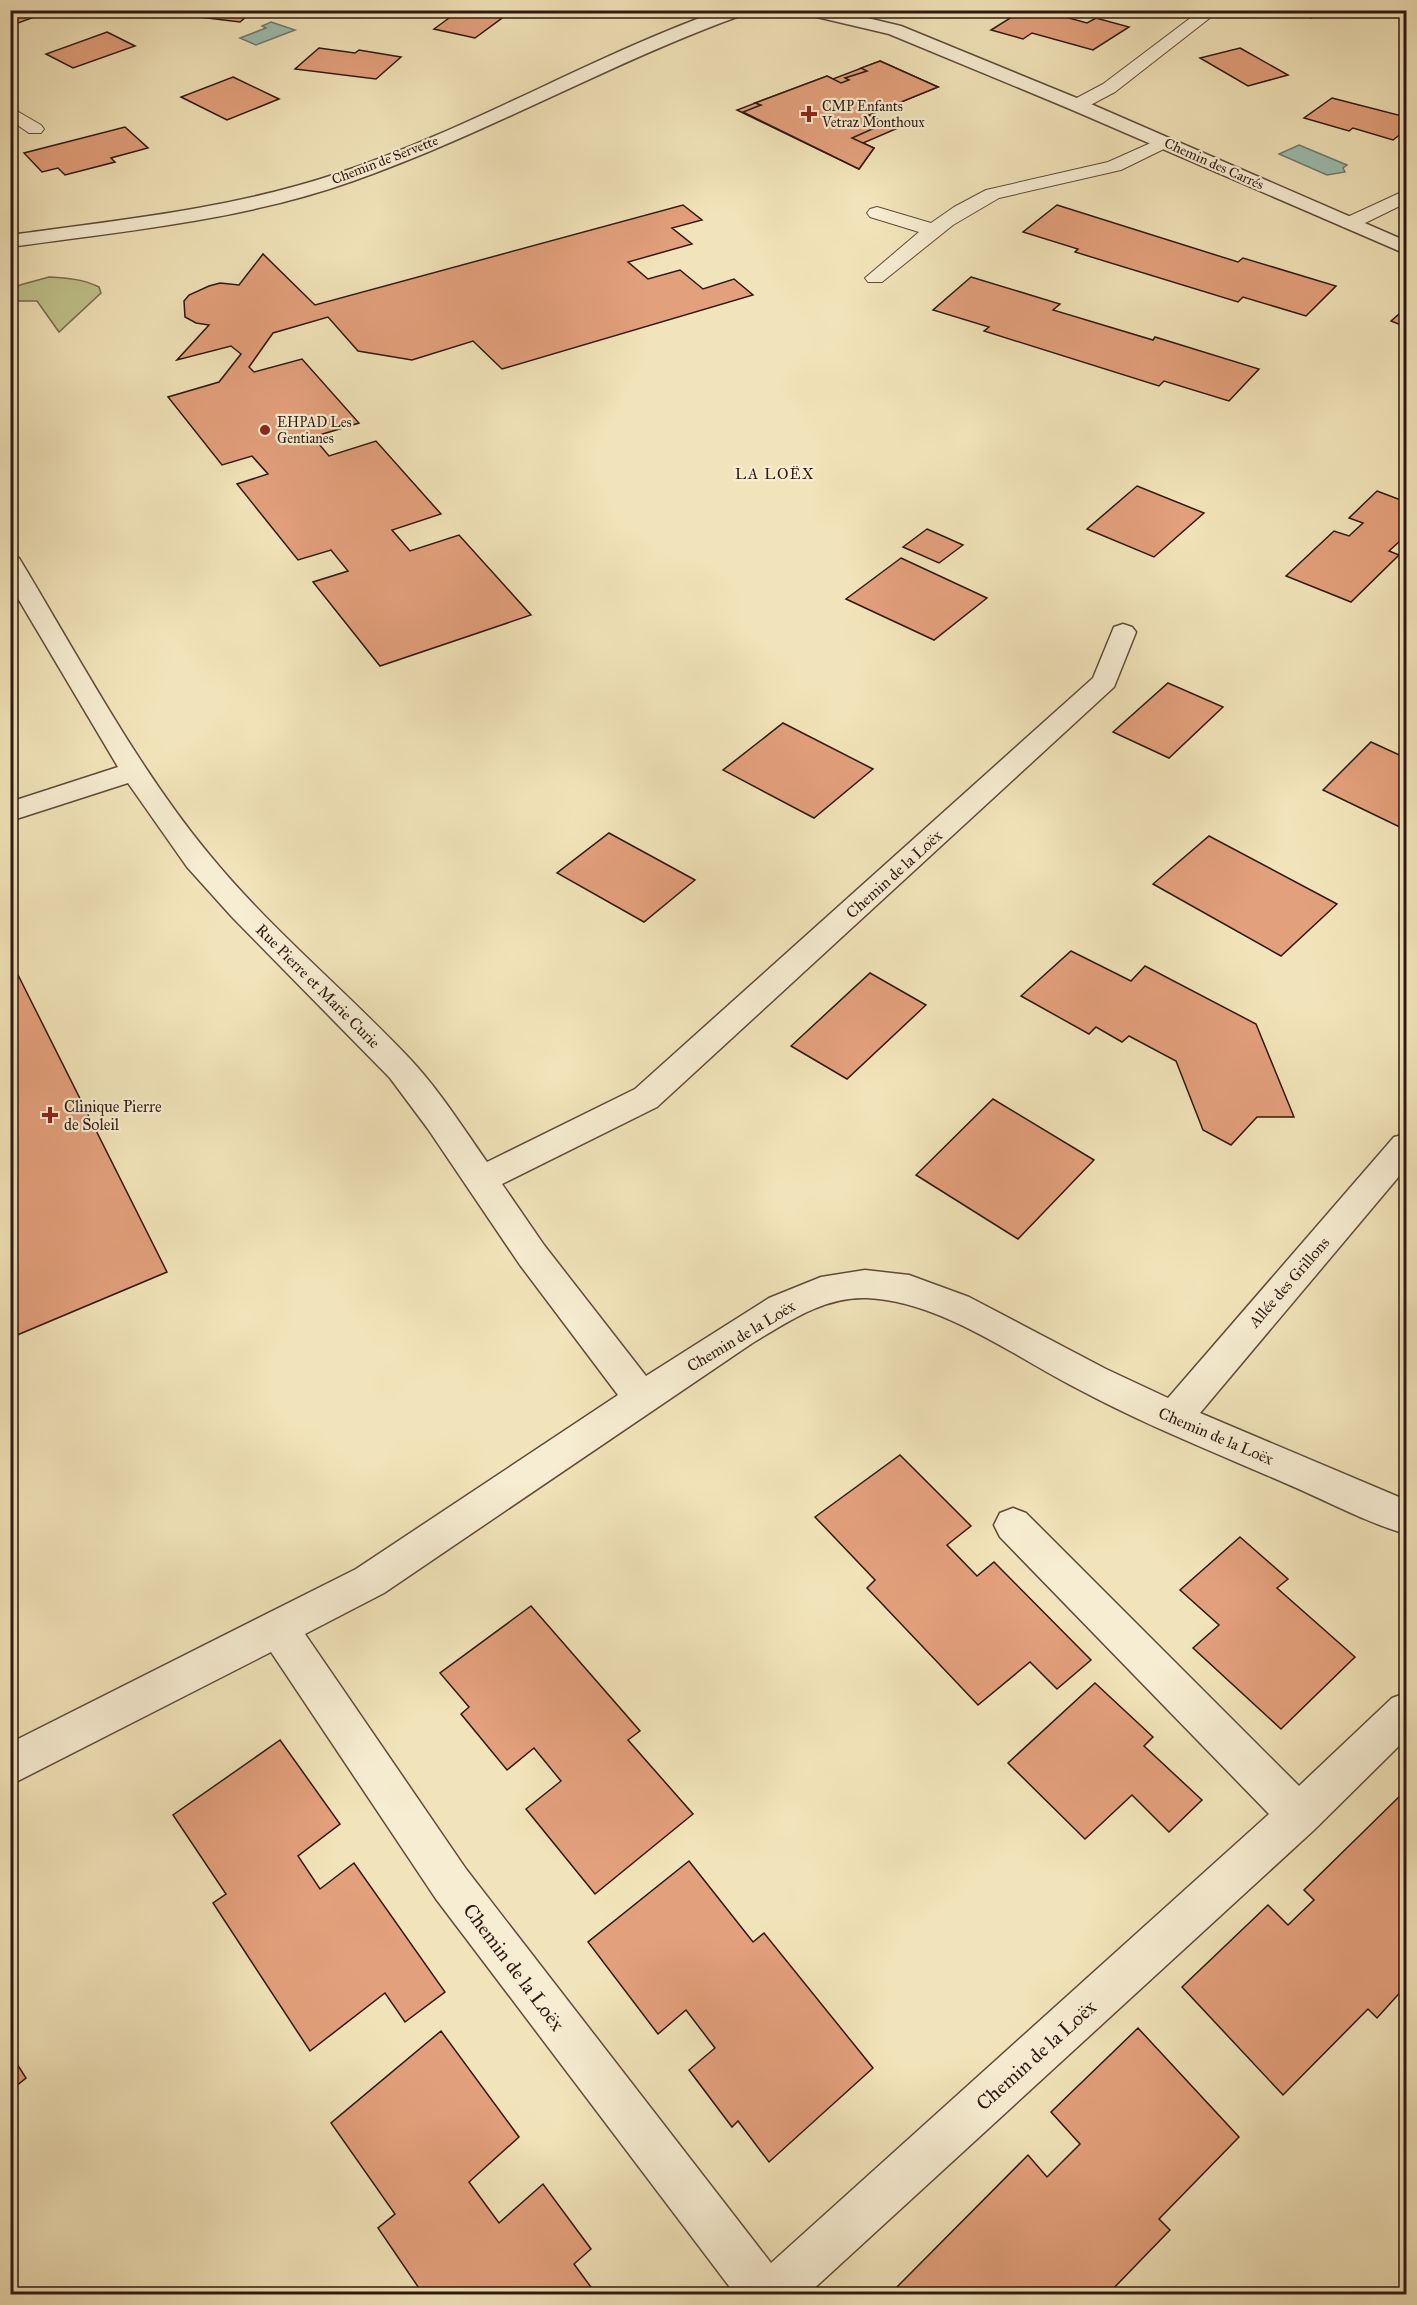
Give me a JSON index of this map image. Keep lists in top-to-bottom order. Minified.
{"streets":{"street":["Chemin de Servette","Chemin des Carrés","Chemin de la Loëx","Rue Pierre et Marie Curie","Allée des Grillons"]},"crossings":[["Chemin de la Loëx","Rue Pierre et Marie Curie"],["Chemin de la Loëx","Allée des Grillons"]],"districts":["LA LOËX"],"places":{"health":["CMP Enfants Vetraz Monthoux","Clinique Pierre de Soleil"],"other":["EHPAD Les Gentianes"]}}
